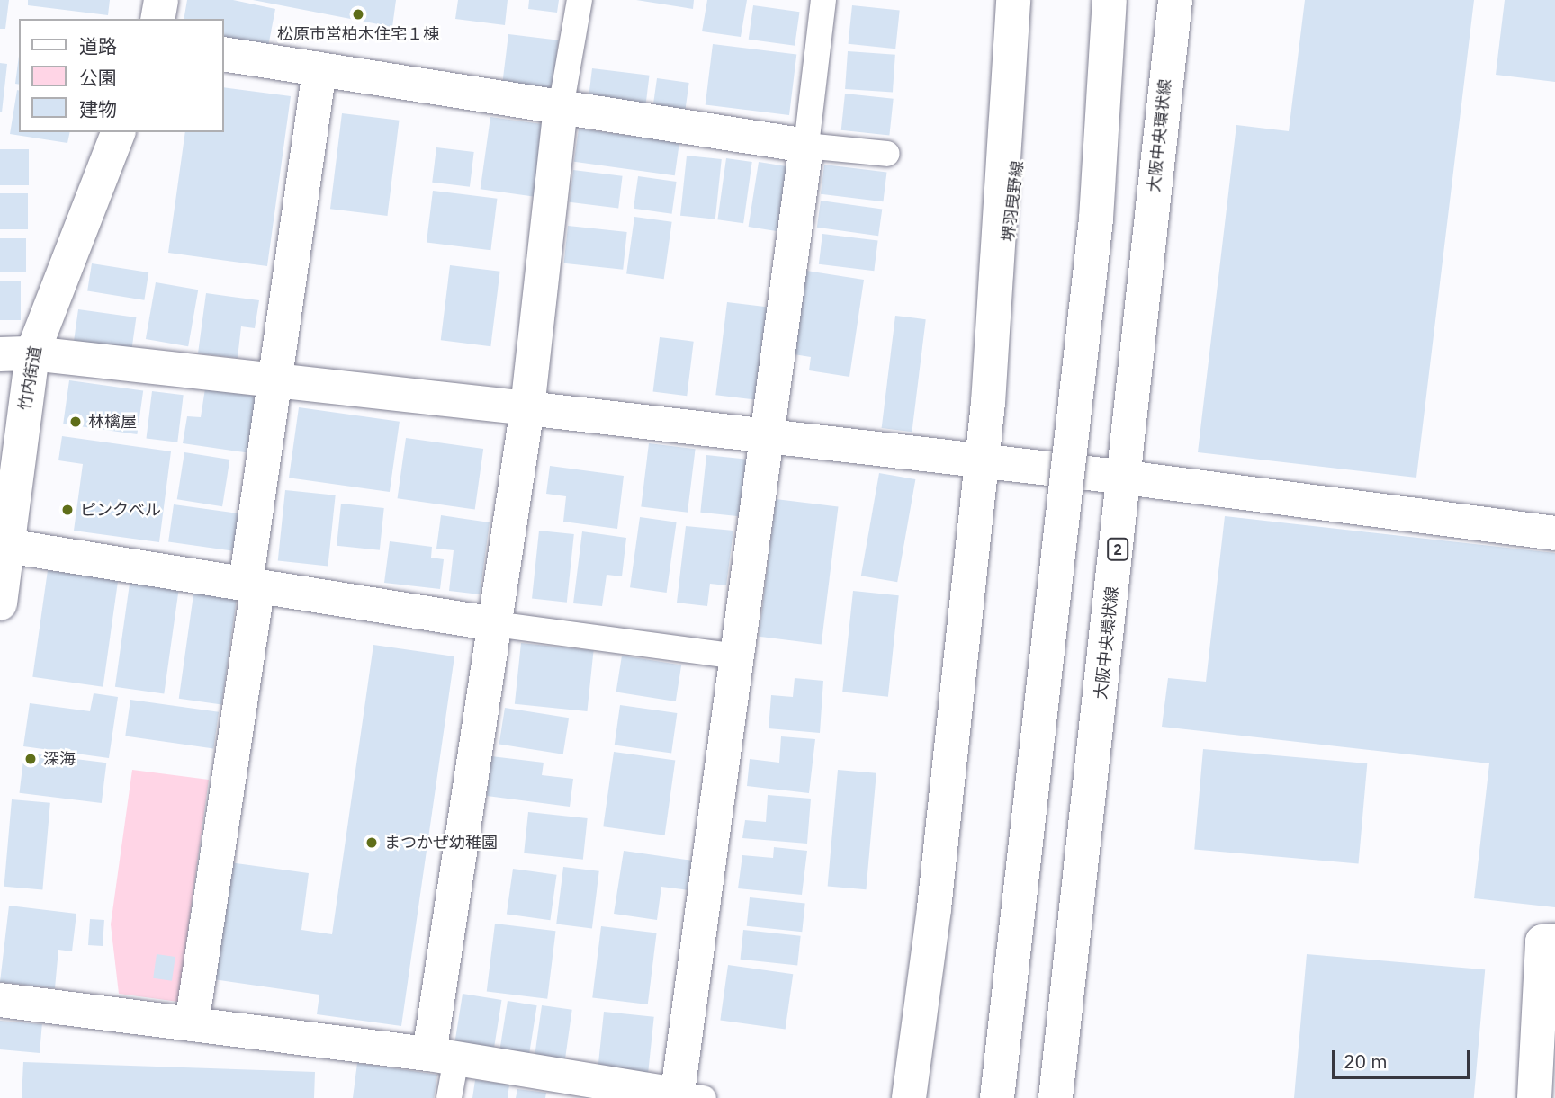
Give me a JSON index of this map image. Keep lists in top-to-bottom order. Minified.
{"streets":{"street":["大阪中央環状線","堺羽曳野線","竹内街道","2"]},"places":["松原市営柏木住宅１棟","林檎屋","ピンクベル","深海","まつかぜ幼稚園"],"legend":["道路","公園","建物"],"scale_bar":"20 m"}
